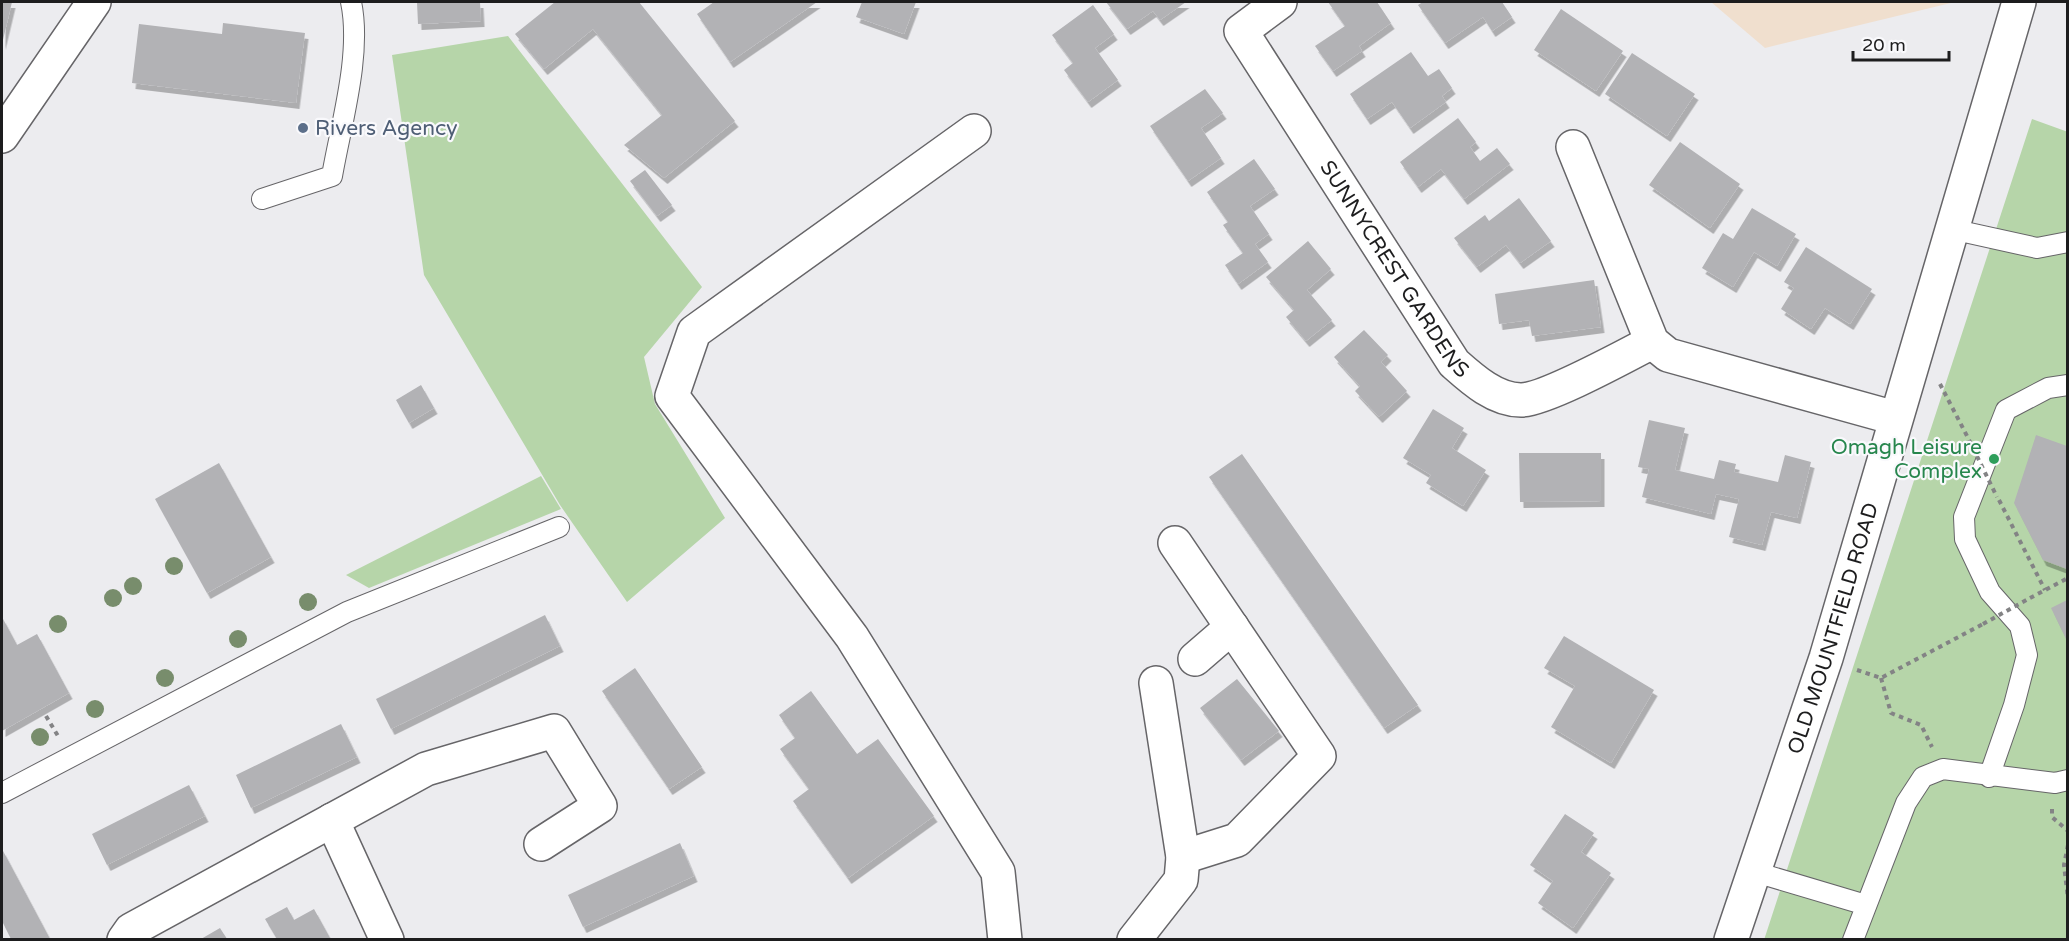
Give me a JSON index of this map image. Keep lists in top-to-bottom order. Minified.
{"streets":{"street":["SUNNYCREST GARDENS","OLD MOUNTFIELD ROAD"]},"places":["Rivers Agency","Omagh Leisure Complex"],"scale_bar":"20 m"}
